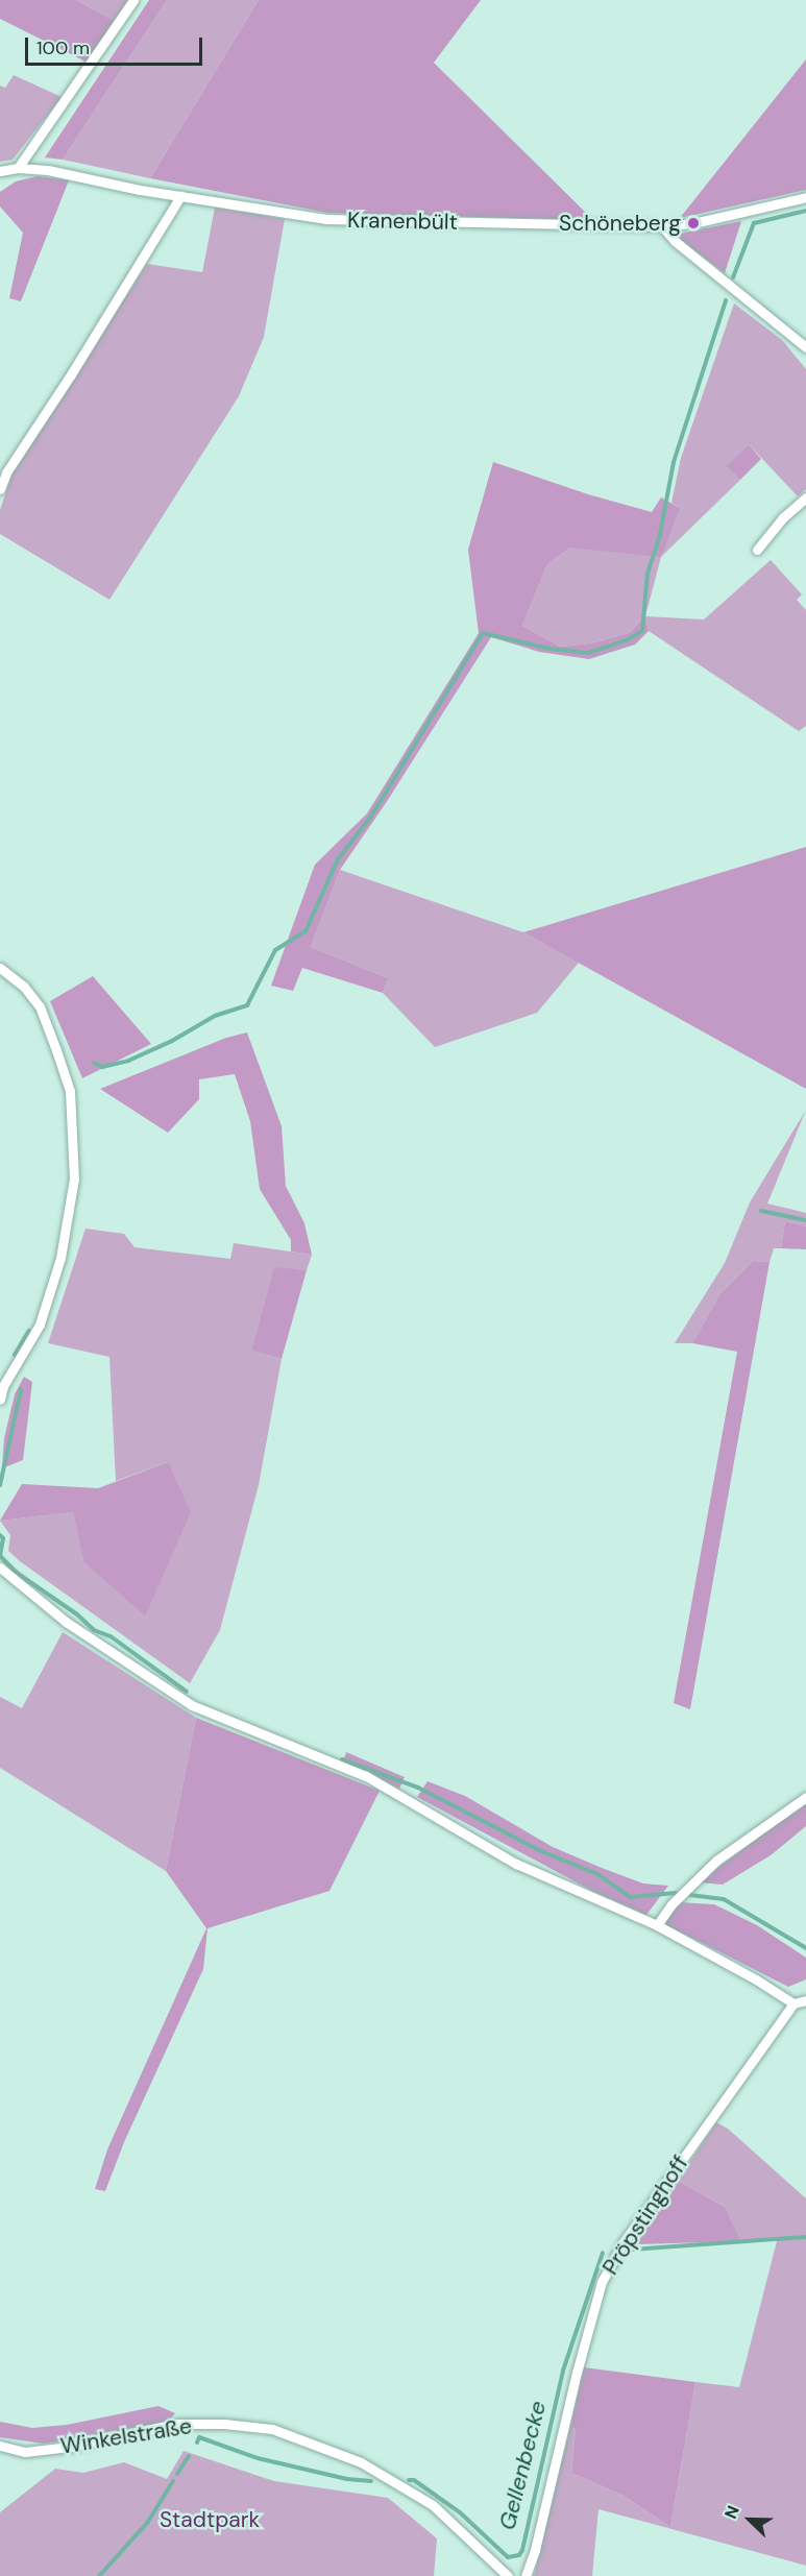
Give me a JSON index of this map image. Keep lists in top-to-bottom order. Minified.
{"streets":{"street":["Kranenbült","Pröpstinghoff","Winkelstraße"]},"water":["Gellenbecke"],"parks":["Stadtpark"],"places":["Schöneberg"],"scale_bar":"100 m","north":"top left"}
